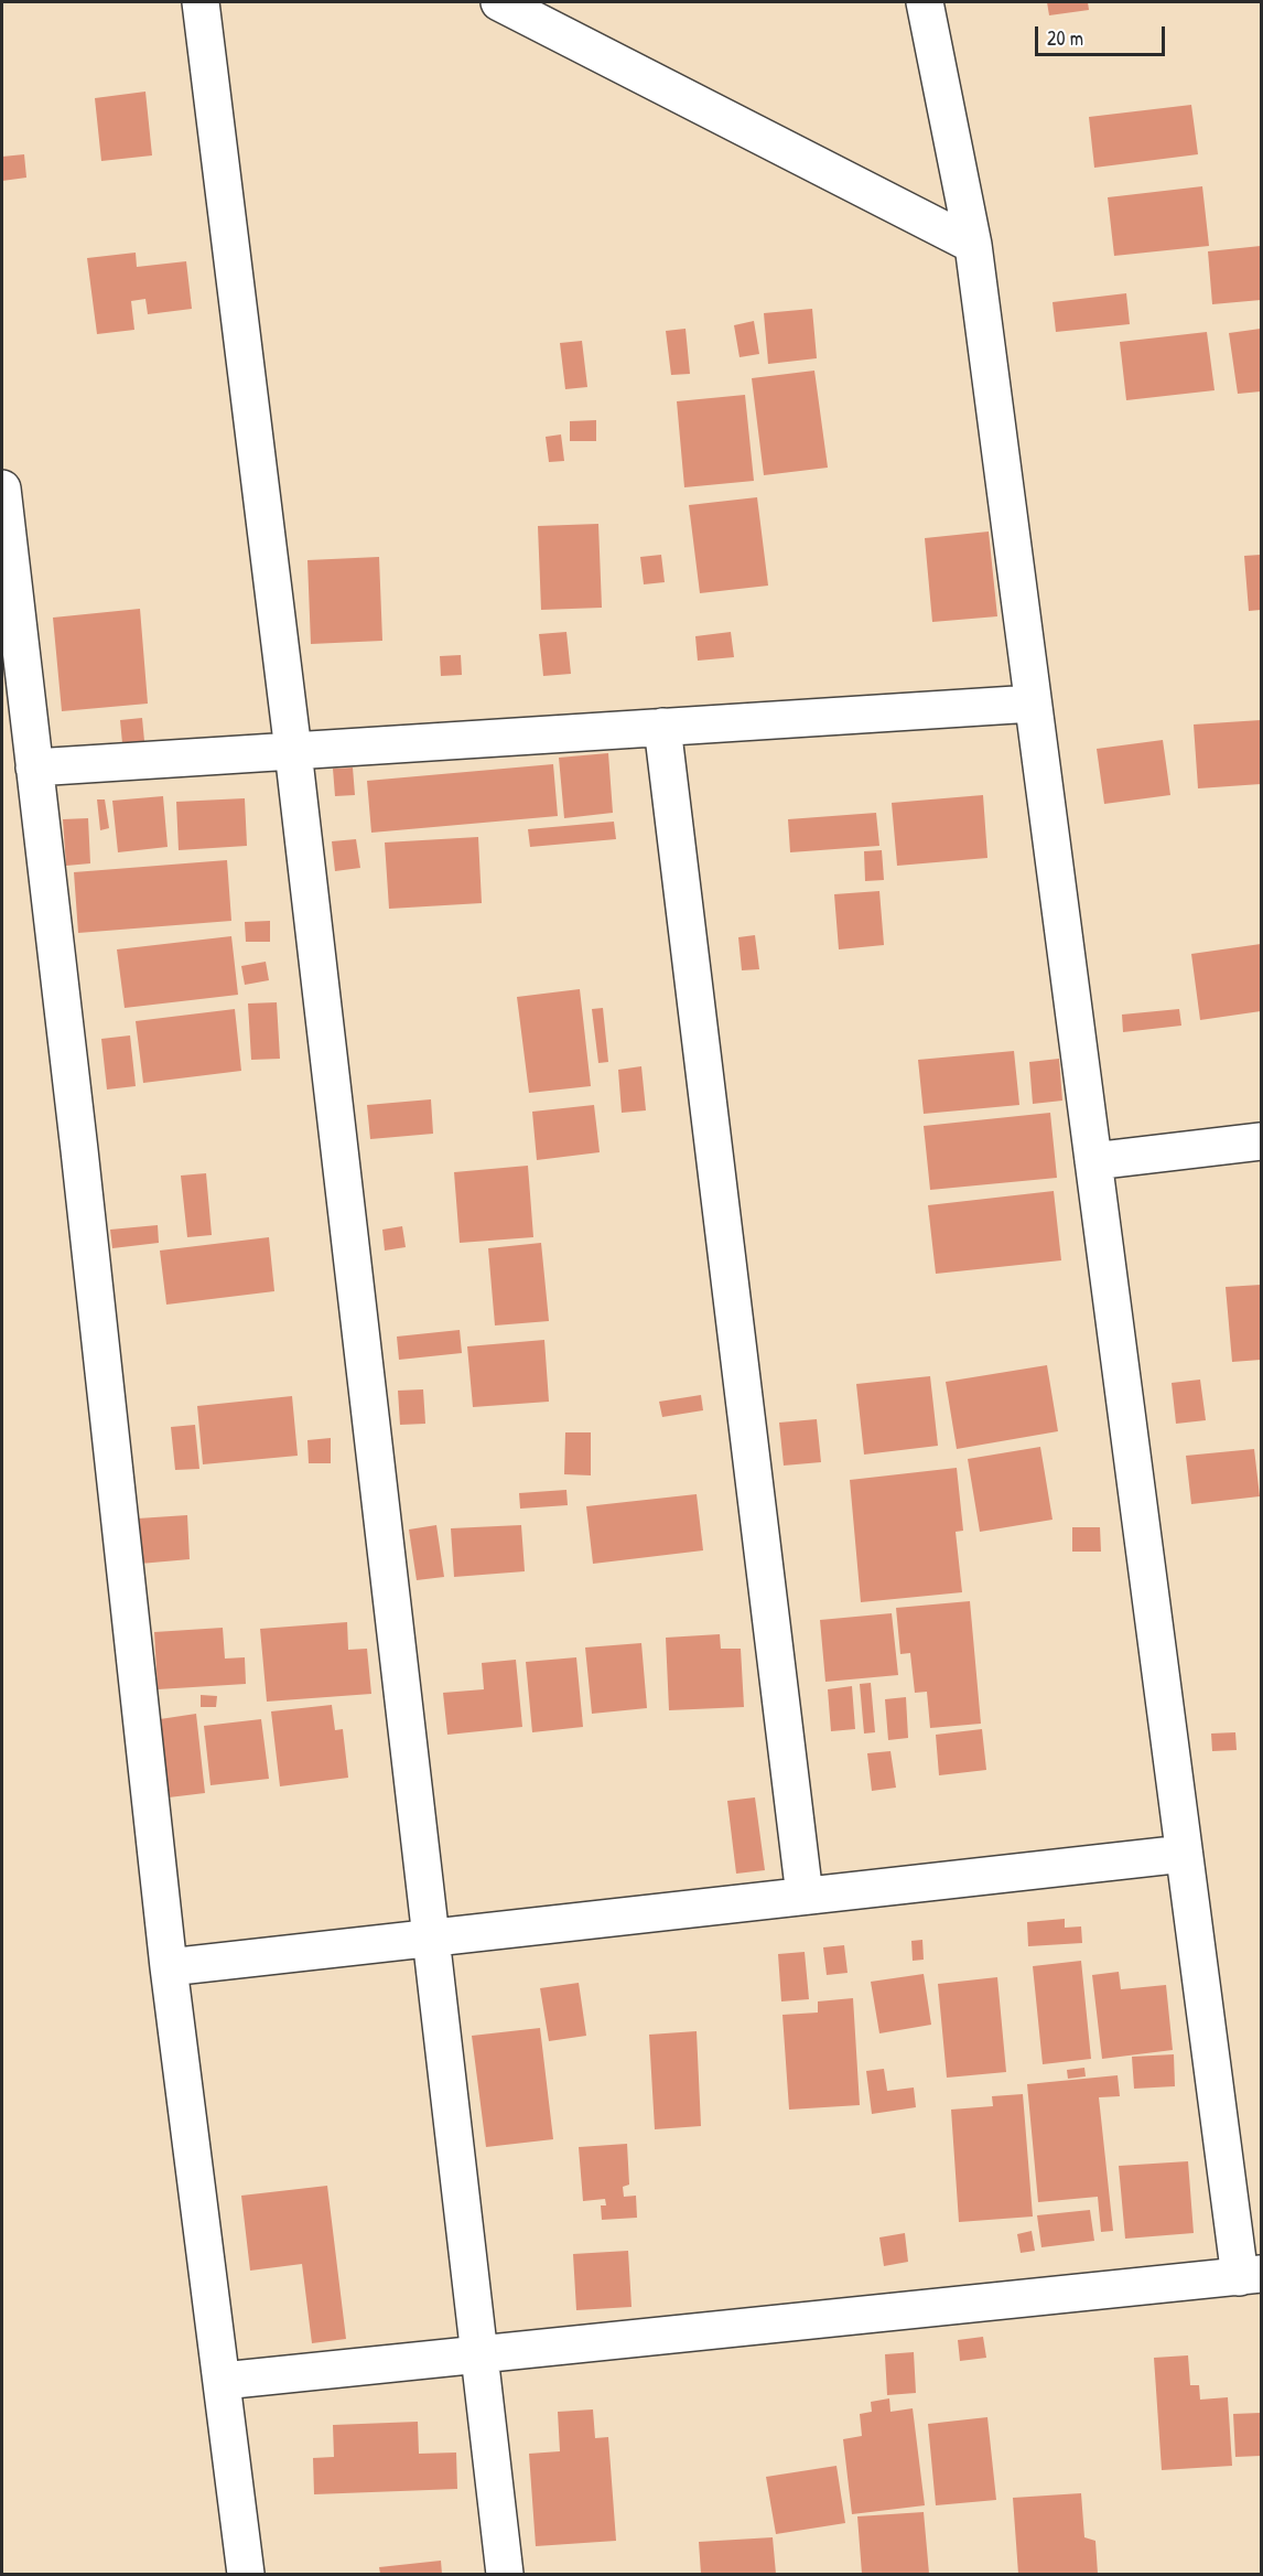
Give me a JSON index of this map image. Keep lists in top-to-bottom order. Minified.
{"scale_bar":"20 m"}
